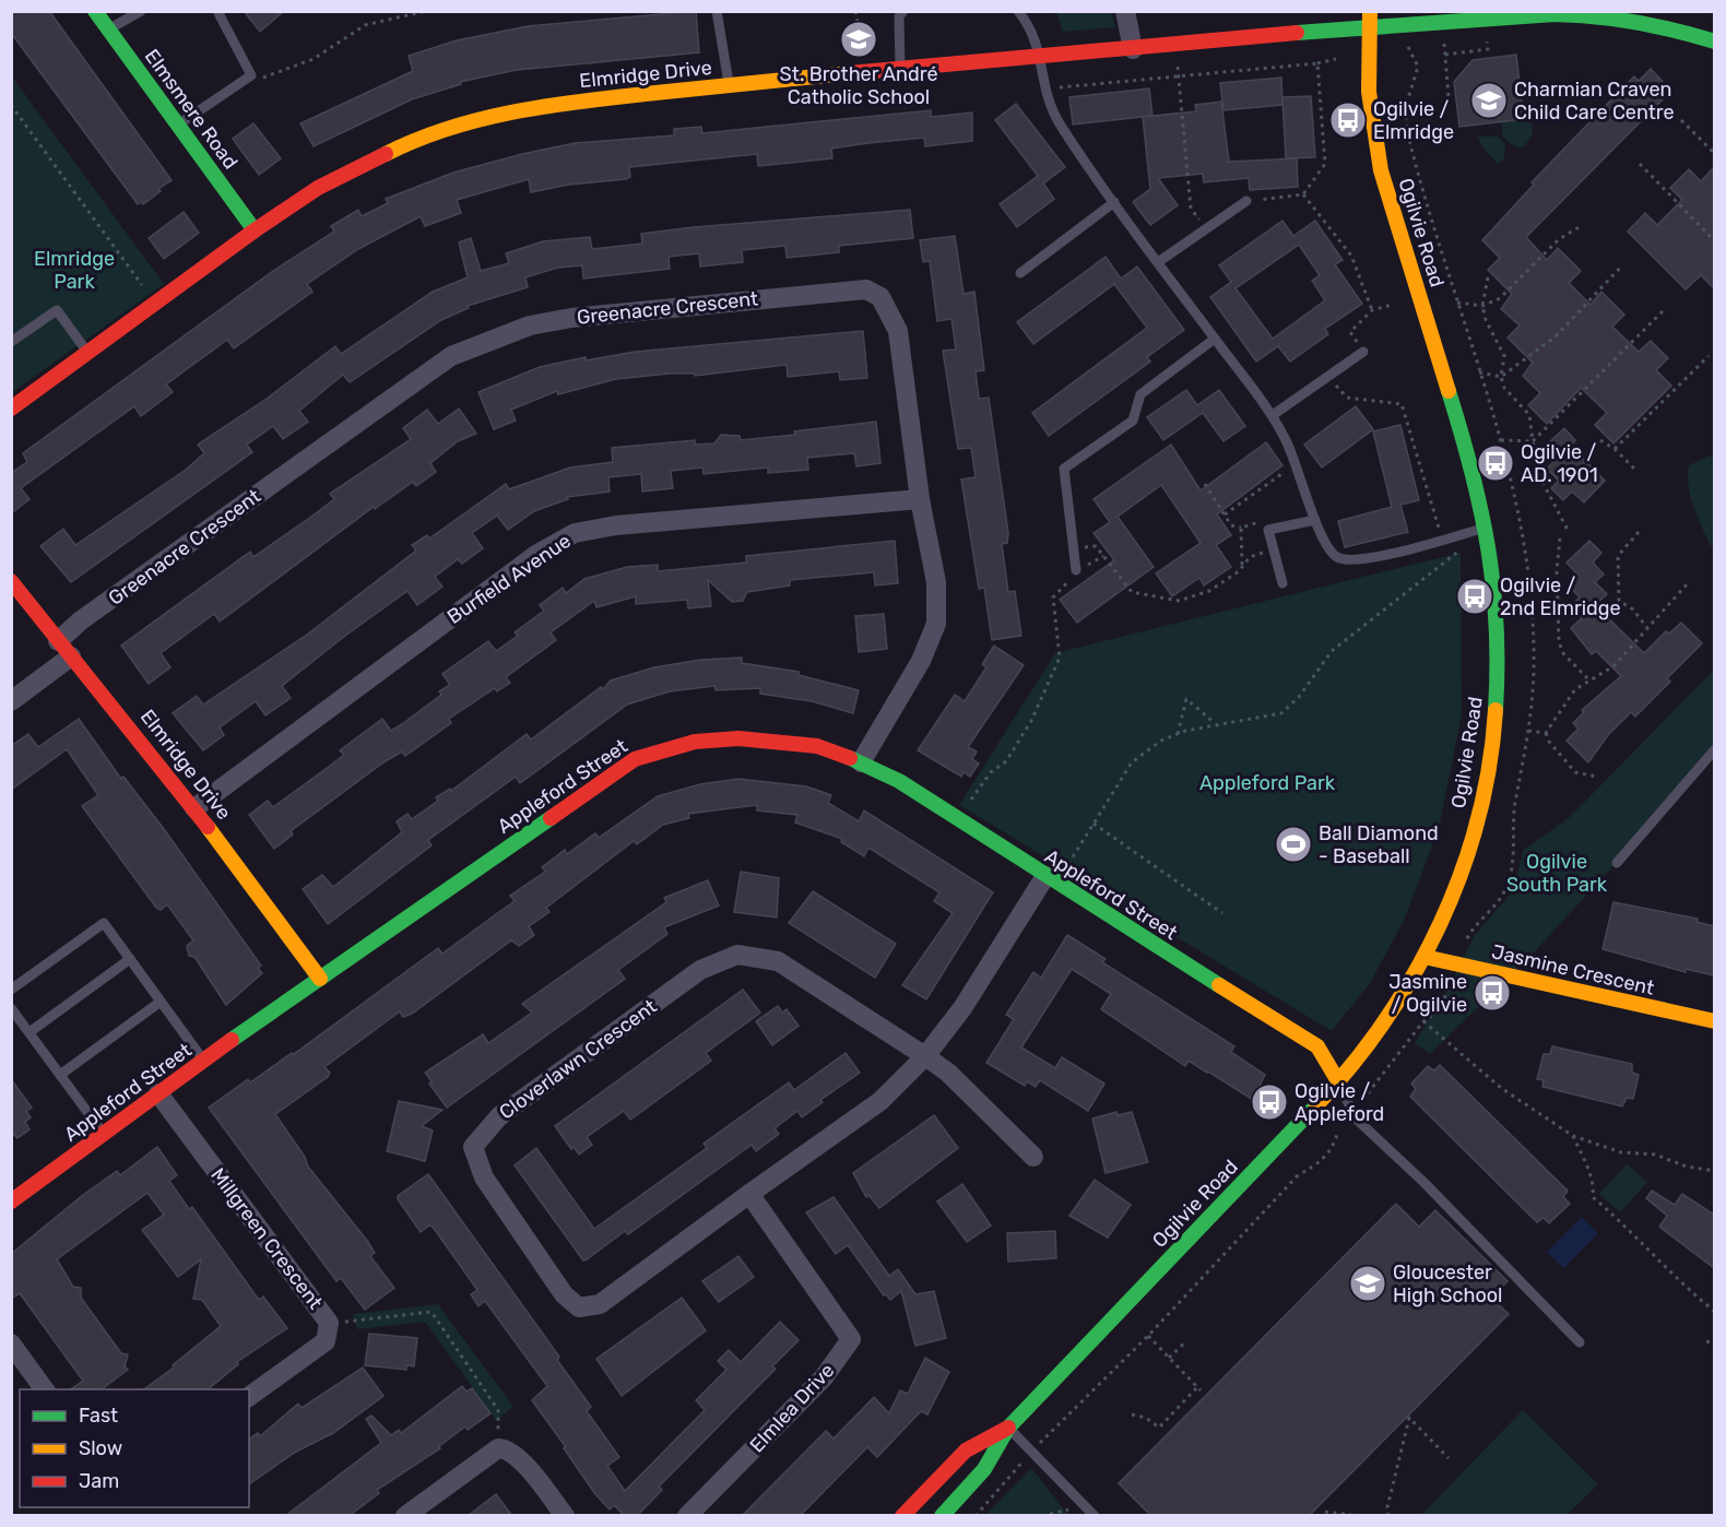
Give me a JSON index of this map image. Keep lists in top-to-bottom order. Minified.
{"streets":{"street":["Elmridge Drive","Elmsmere Road","Ogilvie Road","Greenacre Crescent","Burfield Avenue","Appleford Street","Jasmine Crescent","Cloverlawn Crescent","Millgreen Crescent","Elmlea Drive"]},"crossings":[["Elmridge Drive","Elmsmere Road"],["Elmridge Drive","Ogilvie Road"],["Elmridge Drive","Greenacre Crescent"],["Elmridge Drive","Burfield Avenue"],["Elmridge Drive","Appleford Street"],["Ogilvie Road","Appleford Street"],["Ogilvie Road","Jasmine Crescent"],["Greenacre Crescent","Burfield Avenue"],["Greenacre Crescent","Appleford Street"],["Appleford Street","Cloverlawn Crescent"],["Appleford Street","Millgreen Crescent"],["Cloverlawn Crescent","Elmlea Drive"]],"parks":["Elmridge Park","Appleford Park","Ogilvie South Park"],"places":{"school or university":["St. Brother André Catholic School","Charmian Craven Child Care Centre","Gloucester High School"],"bus stop":["Ogilvie / Elmridge","Ogilvie / AD. 1901","Ogilvie / 2nd Elmridge","Jasmine / Ogilvie","Ogilvie / Appleford"],"sports":["Ball Diamond - Baseball"]},"legend":["Fast","Slow","Jam"]}
